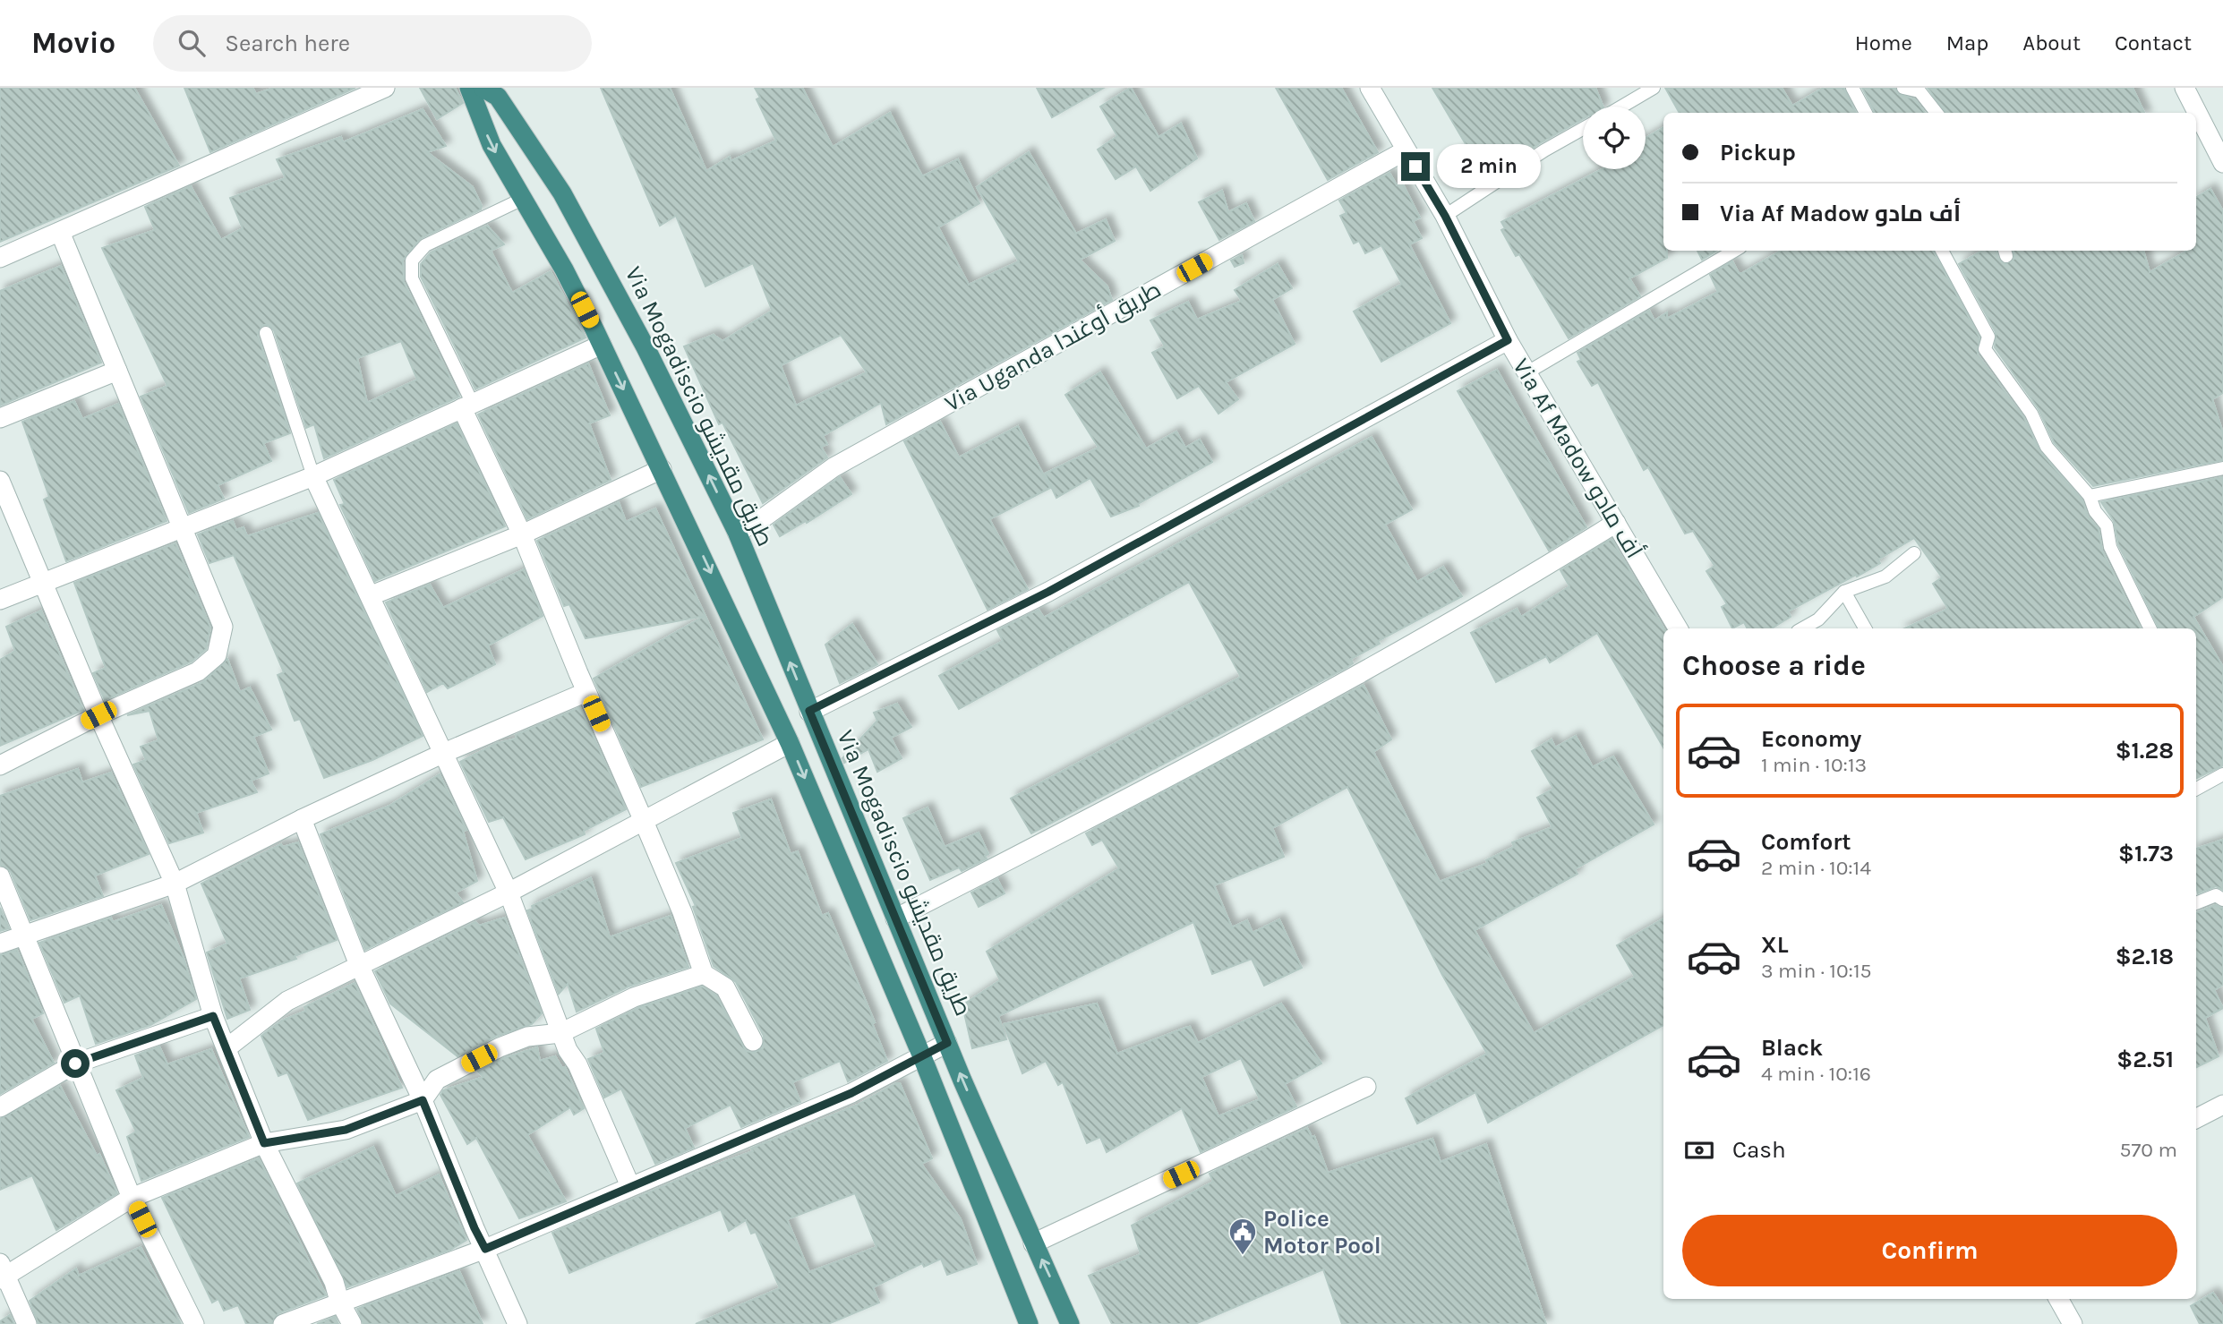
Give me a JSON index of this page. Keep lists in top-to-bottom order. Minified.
{"streets":{"highway":["Via Mogadiscio طريق مقديشو"],"street":["Via Uganda طريق أوغندا","Via Af Madow أف مادو"]},"crossings":[["Via Uganda طريق أوغندا","Via Mogadiscio طريق مقديشو"],["Via Uganda طريق أوغندا","Via Af Madow أف مادو"]],"places":{"public building":["Police Motor Pool"]},"page":{"header":"Movio","search":"Search here","nav":["Home","Map","About","Contact"],"banner":["Pickup","Via Af Madow أف مادو"],"bubble":"2 min","heading":"Choose a ride","list":[{"name":"Economy","note":"1 min · 10:13","value":"$1.28"},{"name":"Comfort","note":"2 min · 10:14","value":"$1.73"},{"name":"XL","note":"3 min · 10:15","value":"$2.18"},{"name":"Black","note":"4 min · 10:16","value":"$2.51"}],"pay":["Cash","570 m"],"buttons":"Confirm"}}
